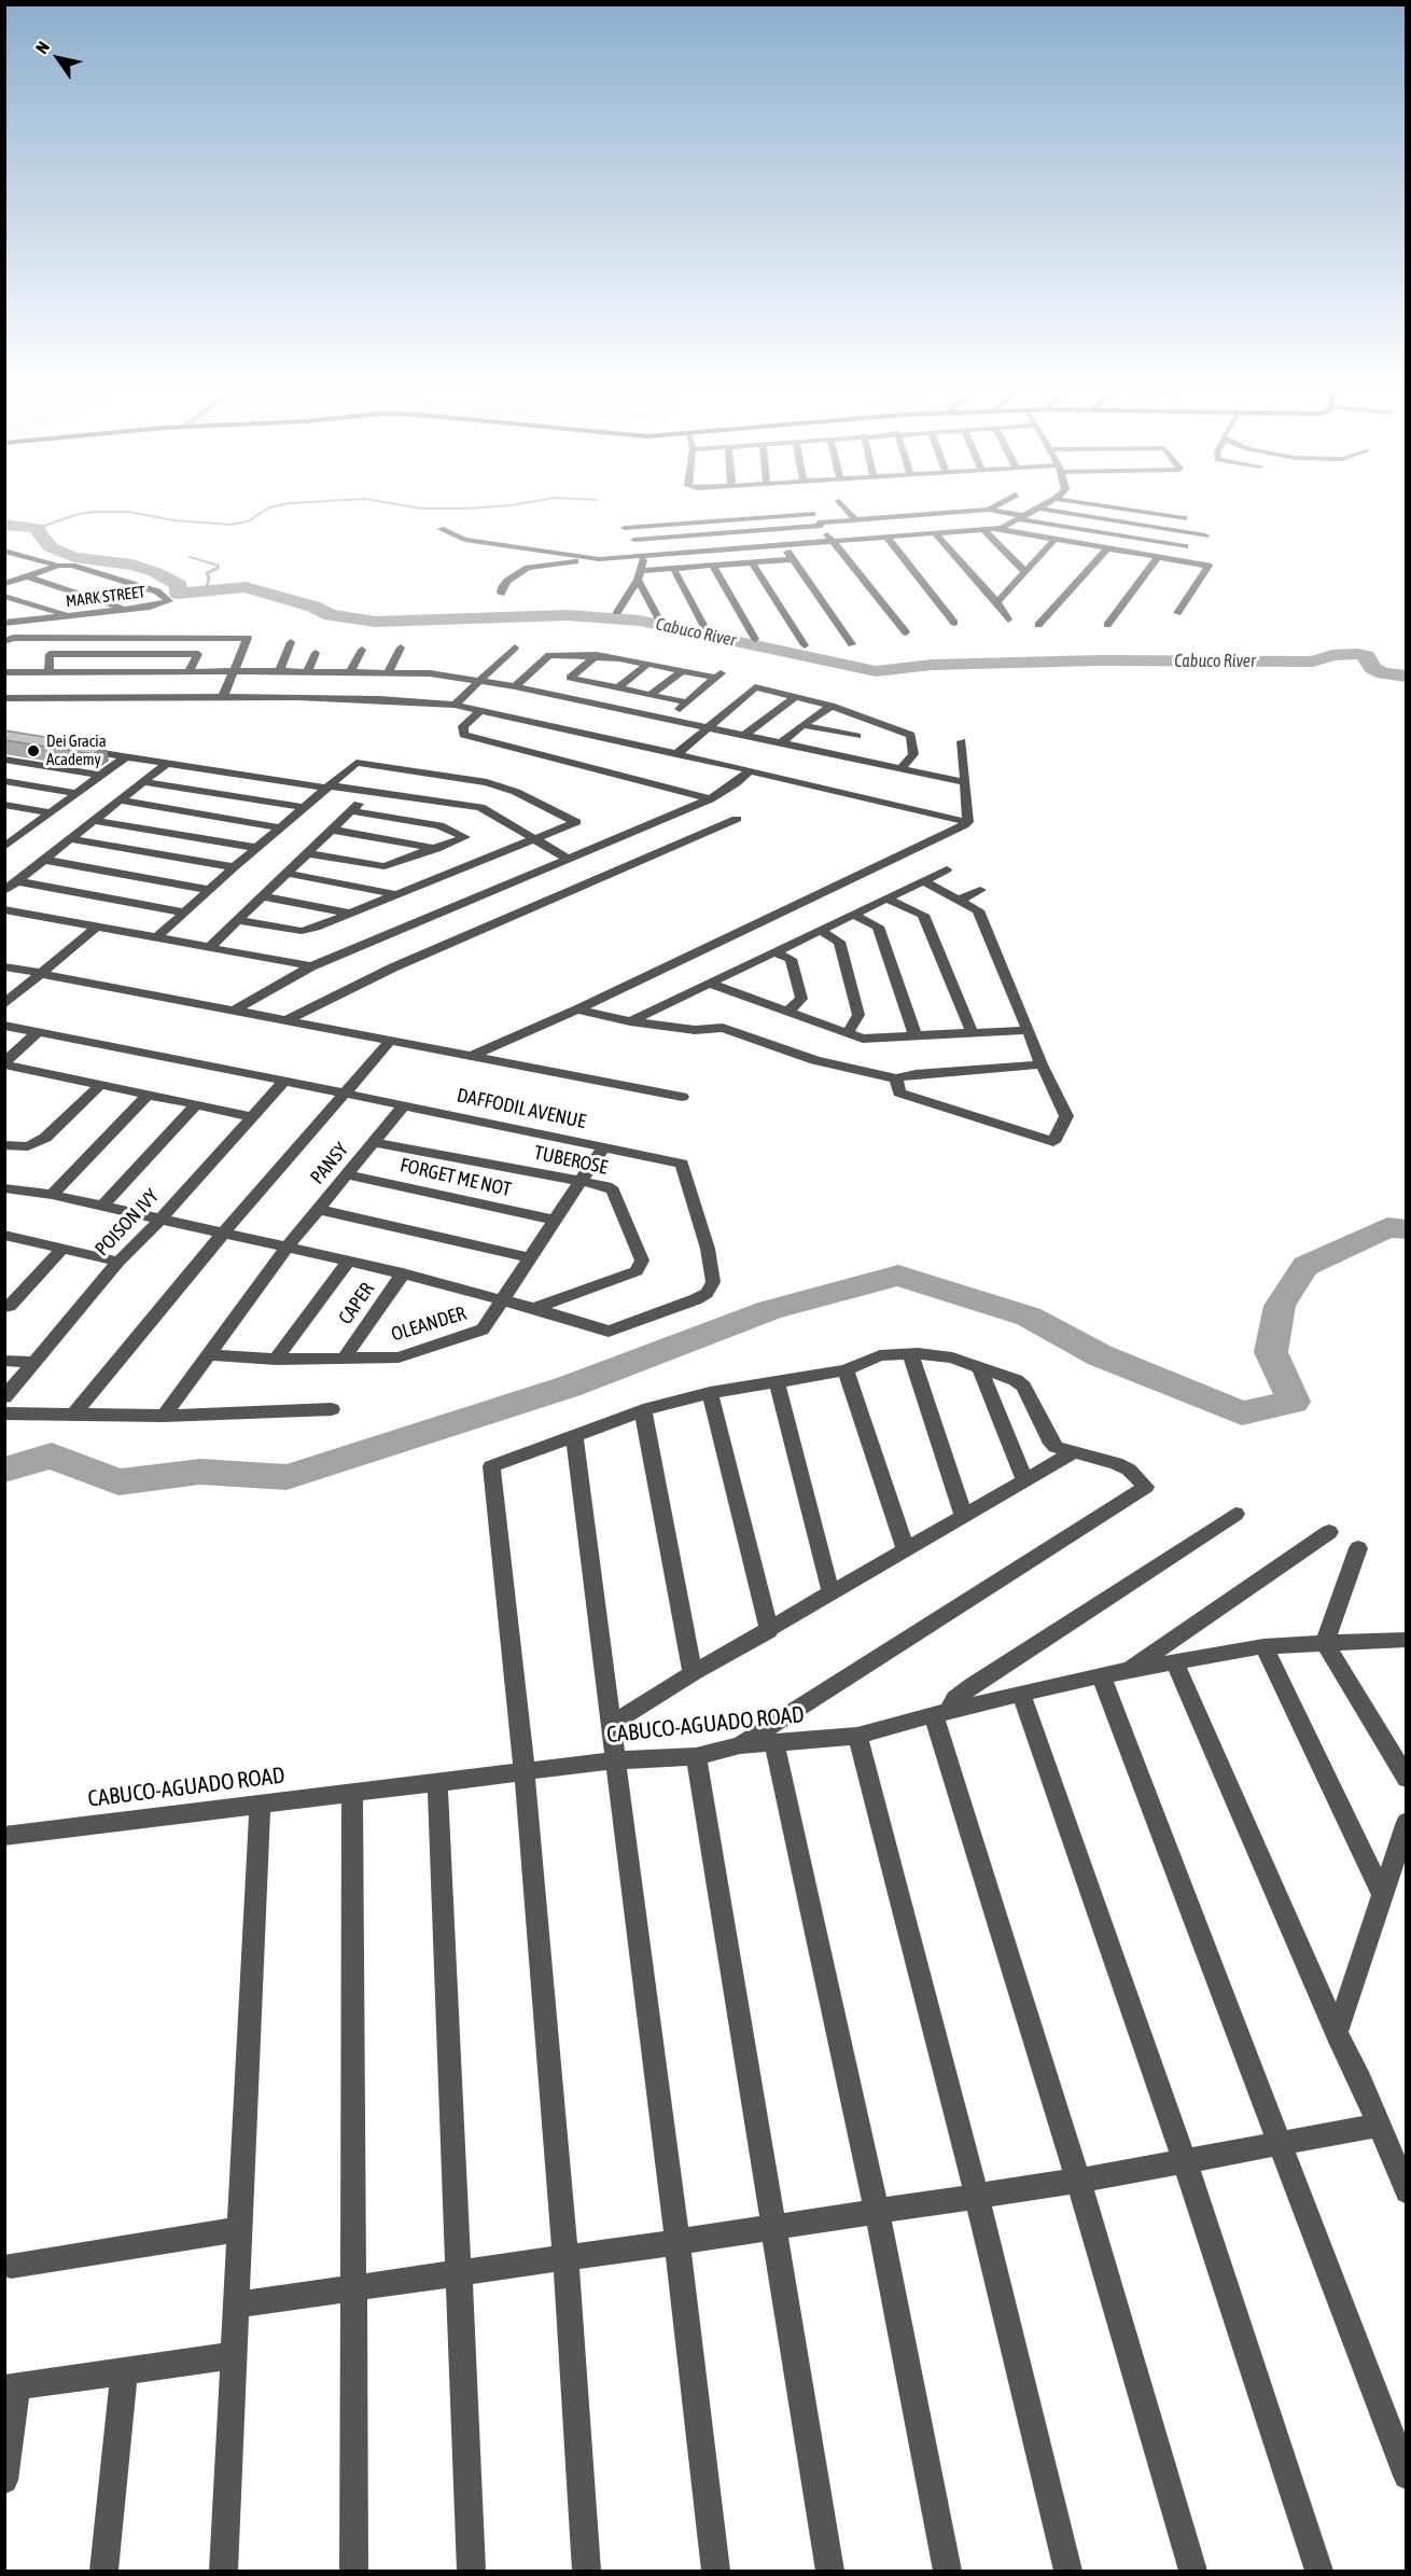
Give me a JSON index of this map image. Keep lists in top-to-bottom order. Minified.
{"streets":{"street":["MARK STREET","DAFFODIL AVENUE","TUBEROSE","PANSY","FORGET ME NOT","POISON IVY","CAPER","OLEANDER","CABUCO-AGUADO ROAD"]},"crossings":[["DAFFODIL AVENUE","TUBEROSE"],["DAFFODIL AVENUE","PANSY"],["DAFFODIL AVENUE","POISON IVY"],["DAFFODIL AVENUE","OLEANDER"],["TUBEROSE","PANSY"],["TUBEROSE","OLEANDER"],["PANSY","FORGET ME NOT"],["PANSY","OLEANDER"],["FORGET ME NOT","OLEANDER"],["CAPER","OLEANDER"]],"water":["Cabuco River"],"places":["Dei Gracia Academy"],"north":"top left"}
